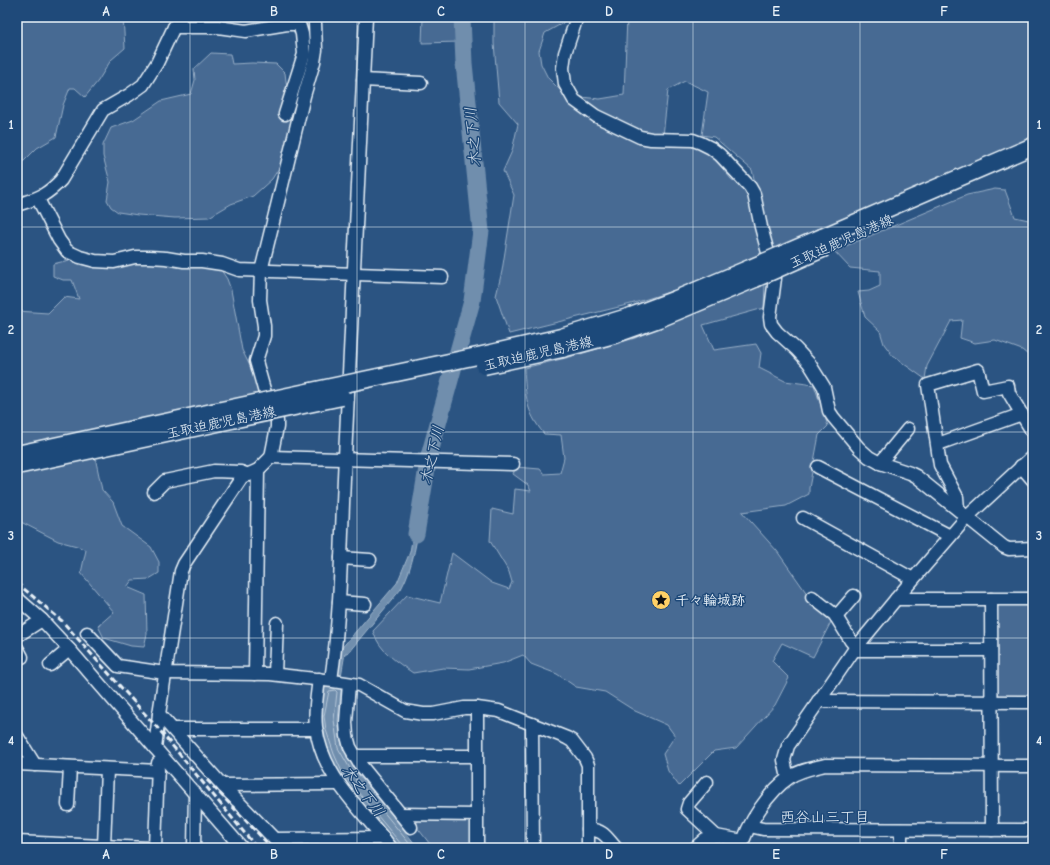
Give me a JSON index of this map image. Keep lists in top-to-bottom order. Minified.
{"streets":{"main road":["玉取迫鹿児島港線"]},"districts":["西谷山三丁目"],"water":["木之下川"],"places":{"place":["千々輪城跡"]},"grid":{"columns":["A","B","C","D","E","F"],"rows":["1","2","3","4"]}}
